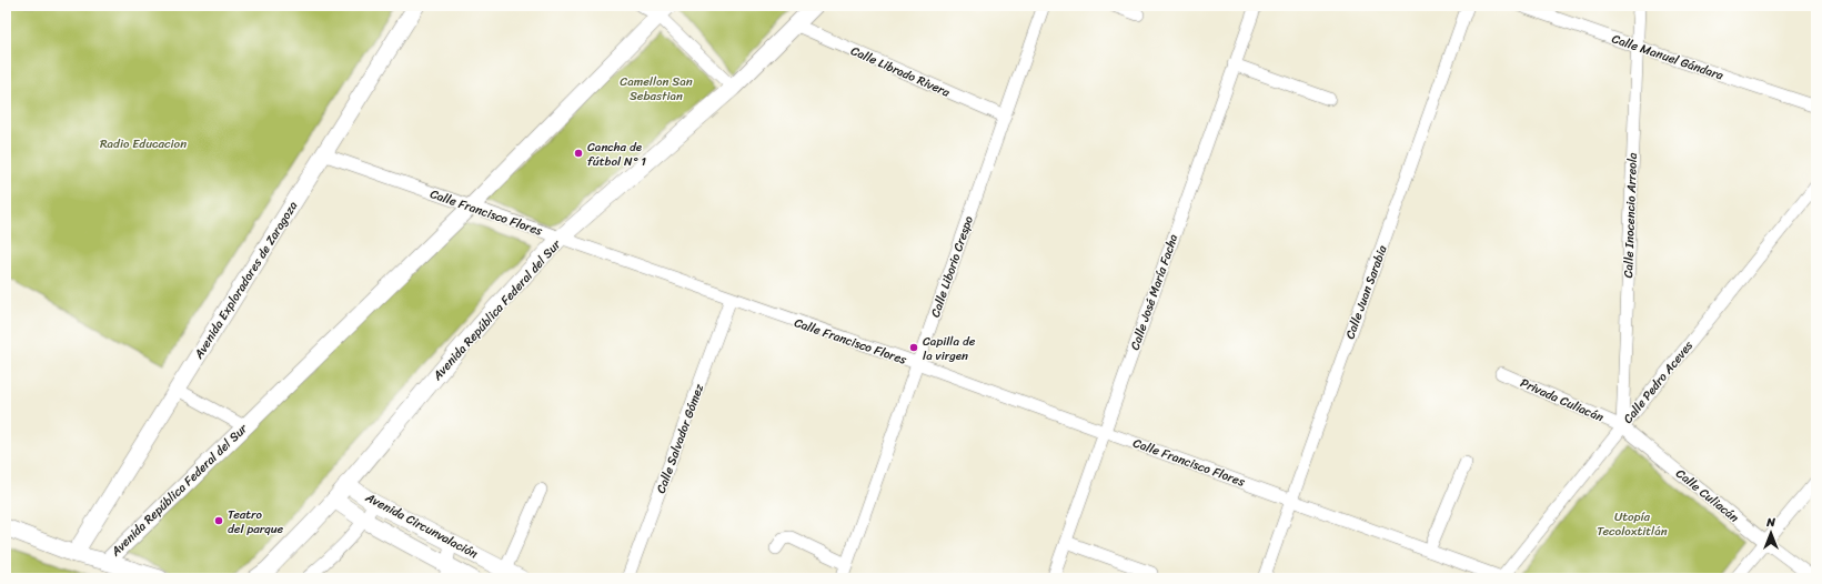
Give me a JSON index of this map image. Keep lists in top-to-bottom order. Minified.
{"streets":{"street":["Calle Manuel Gándara","Calle Librado Rivera","Calle Francisco Flores","Calle Inocencio Arreola","Calle Liborio Crespo","Avenida Exploradores de Zaragoza","Calle José María Facha","Calle Juan Sarabia","Avenida República Federal del Sur","Calle Pedro Aceves","Privada Culiacán","Calle Salvador Gómez","Calle Culiacán","Avenida Circunvalación"]},"crossings":[["Calle Manuel Gándara","Calle Inocencio Arreola"],["Calle Librado Rivera","Calle Liborio Crespo"],["Calle Librado Rivera","Avenida República Federal del Sur"],["Calle Francisco Flores","Calle Liborio Crespo"],["Calle Francisco Flores","Avenida Exploradores de Zaragoza"],["Calle Francisco Flores","Calle José María Facha"],["Calle Francisco Flores","Calle Juan Sarabia"],["Calle Francisco Flores","Avenida República Federal del Sur"],["Calle Francisco Flores","Calle Pedro Aceves"],["Calle Francisco Flores","Calle Salvador Gómez"],["Calle Inocencio Arreola","Calle Pedro Aceves"],["Calle Inocencio Arreola","Privada Culiacán"],["Calle Inocencio Arreola","Calle Culiacán"],["Avenida Exploradores de Zaragoza","Avenida República Federal del Sur"],["Avenida República Federal del Sur","Avenida Circunvalación"],["Calle Pedro Aceves","Privada Culiacán"],["Calle Pedro Aceves","Calle Culiacán"],["Privada Culiacán","Calle Culiacán"]],"parks":["Camellon San Sebastian","Radio Educacion","Utopía Tecoloxtitlán"],"places":["Cancha de fútbol N° 1","Capilla de la virgen","Teatro del parque"],"north":"top"}
